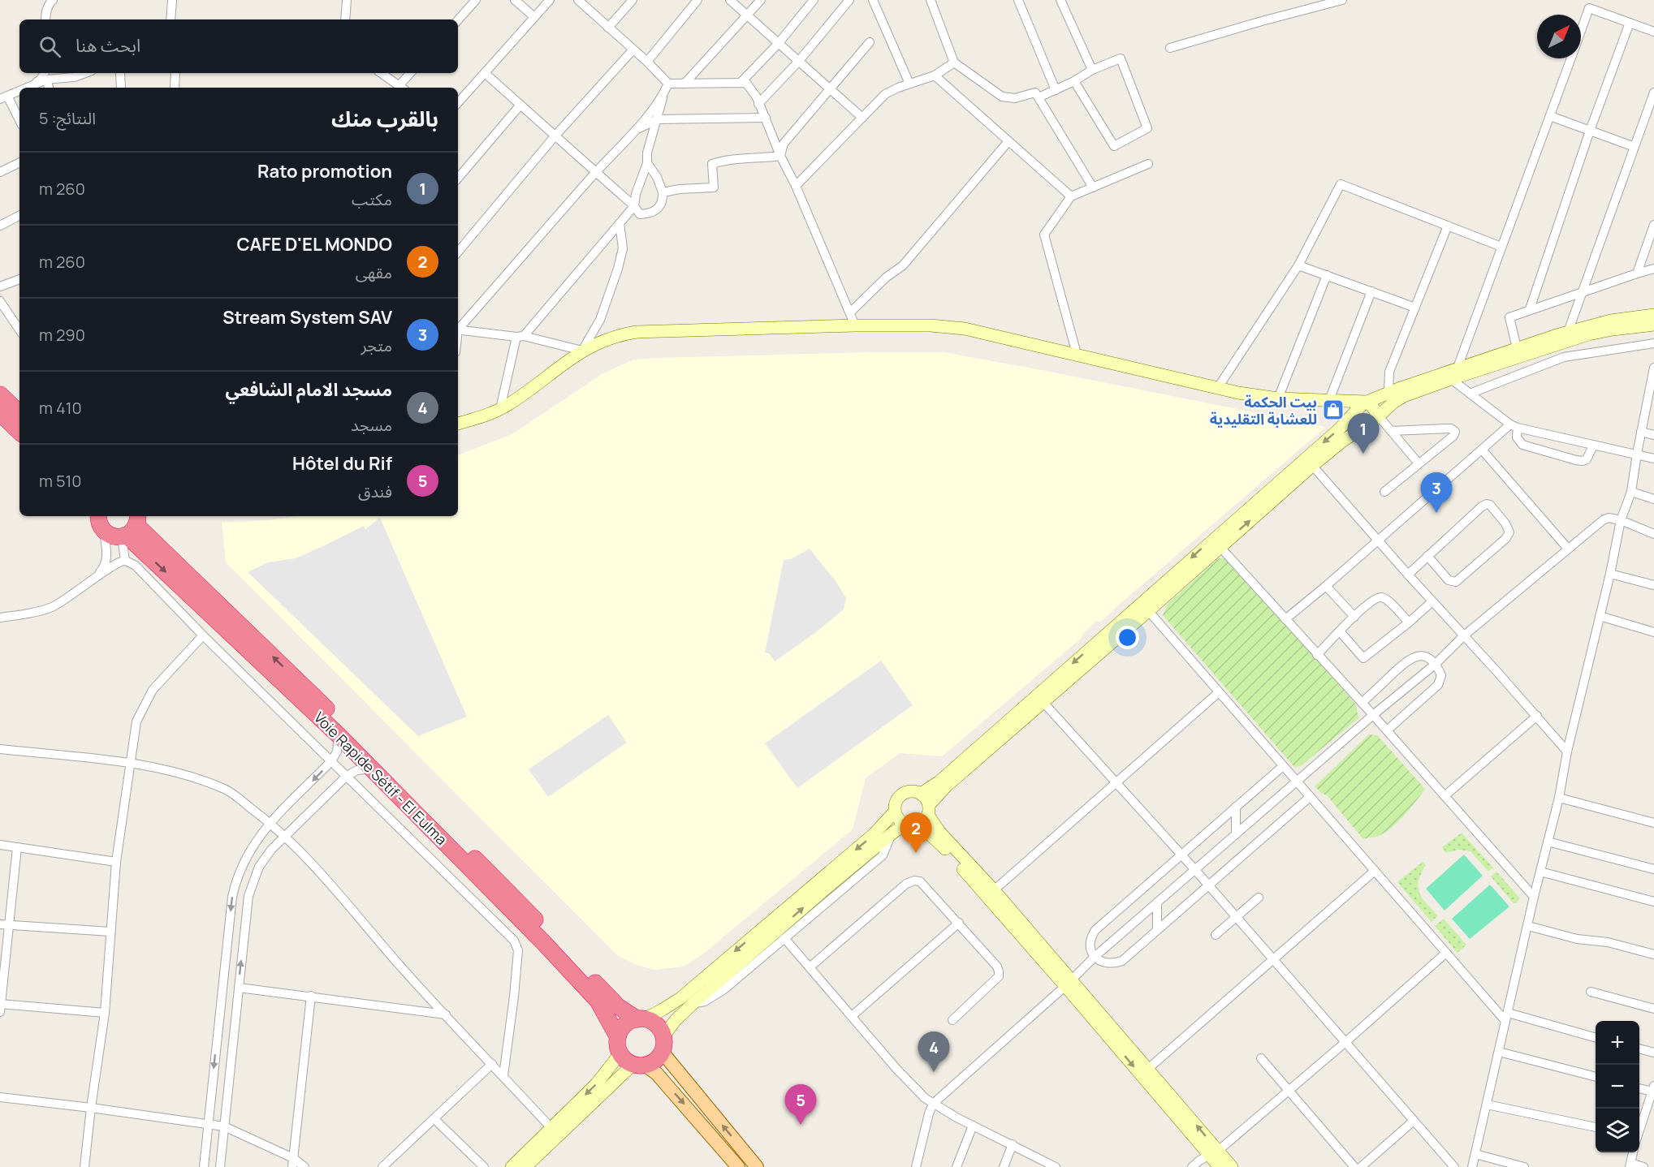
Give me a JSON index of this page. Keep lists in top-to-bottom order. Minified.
{"streets":{"highway":["Voie Rapide Sétif - El Eulma"]},"places":{"shop":["بيت الحكمة للعشابة التقليدية"]},"north":"top right","page":{"search":"ابحث هنا","heading":["بالقرب منك","النتائج: 5"],"list":[{"mark":"1","name":"Rato promotion","note":"مكتب","value":"260 m"},{"mark":"2","name":"CAFE D'EL MONDO","note":"مقهى","value":"260 m"},{"mark":"3","name":"Stream System SAV","note":"متجر","value":"290 m"},{"mark":"4","name":"مسجد الامام الشافعي","note":"مسجد","value":"410 m"},{"mark":"5","name":"Hôtel du Rif","note":"فندق","value":"510 m"}],"pins":["1","3","2","4","5"],"map_buttons":["+","−"]}}
